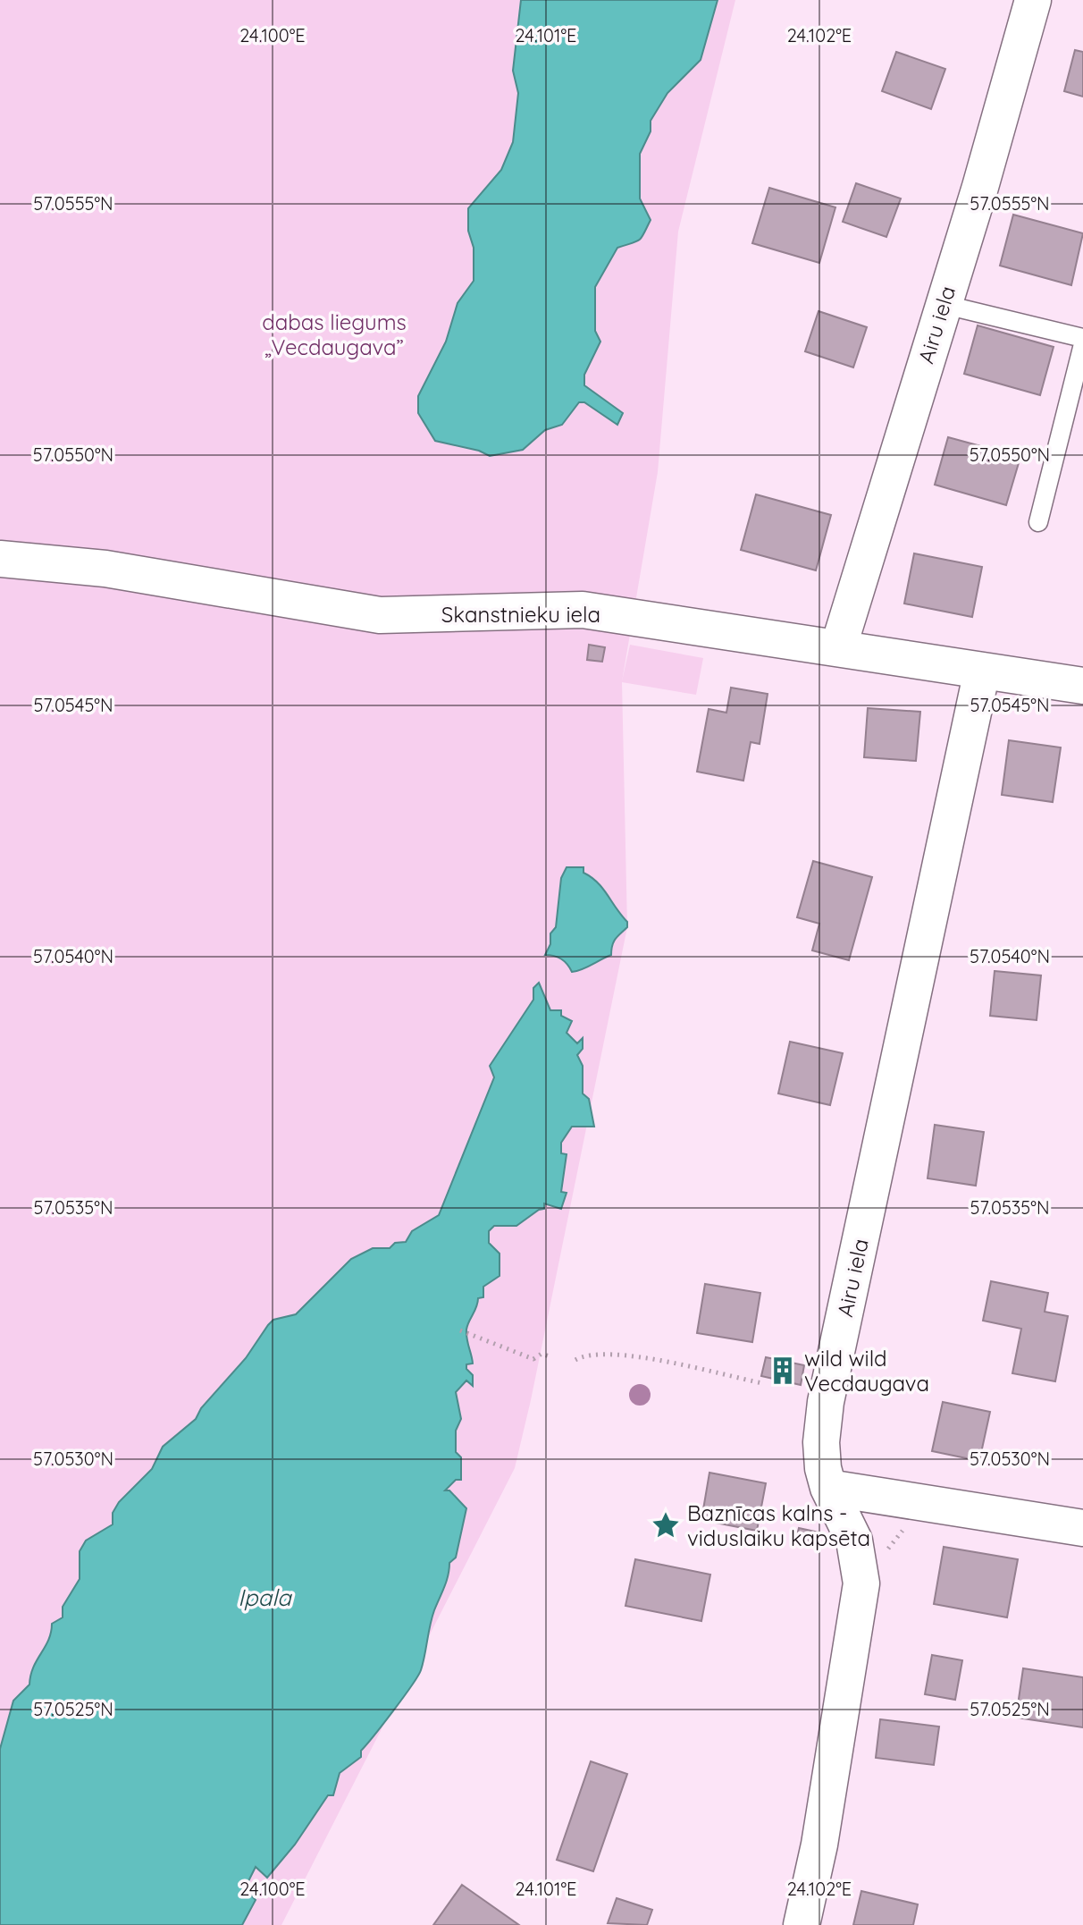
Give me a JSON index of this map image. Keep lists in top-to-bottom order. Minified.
{"streets":{"street":["Airu iela","Skanstnieku iela"]},"crossings":[["Airu iela","Skanstnieku iela"]],"water":["Ipala"],"parks":["dabas liegums „Vecdaugava”"],"places":{"building":["wild wild Vecdaugava"],"place":["Baznīcas kalns - viduslaiku kapsēta"]},"coordinates":["24.100°E","24.101°E","24.102°E","57.0555°N","57.0550°N","57.0545°N","57.0540°N","57.0535°N","57.0530°N","57.0525°N"]}
